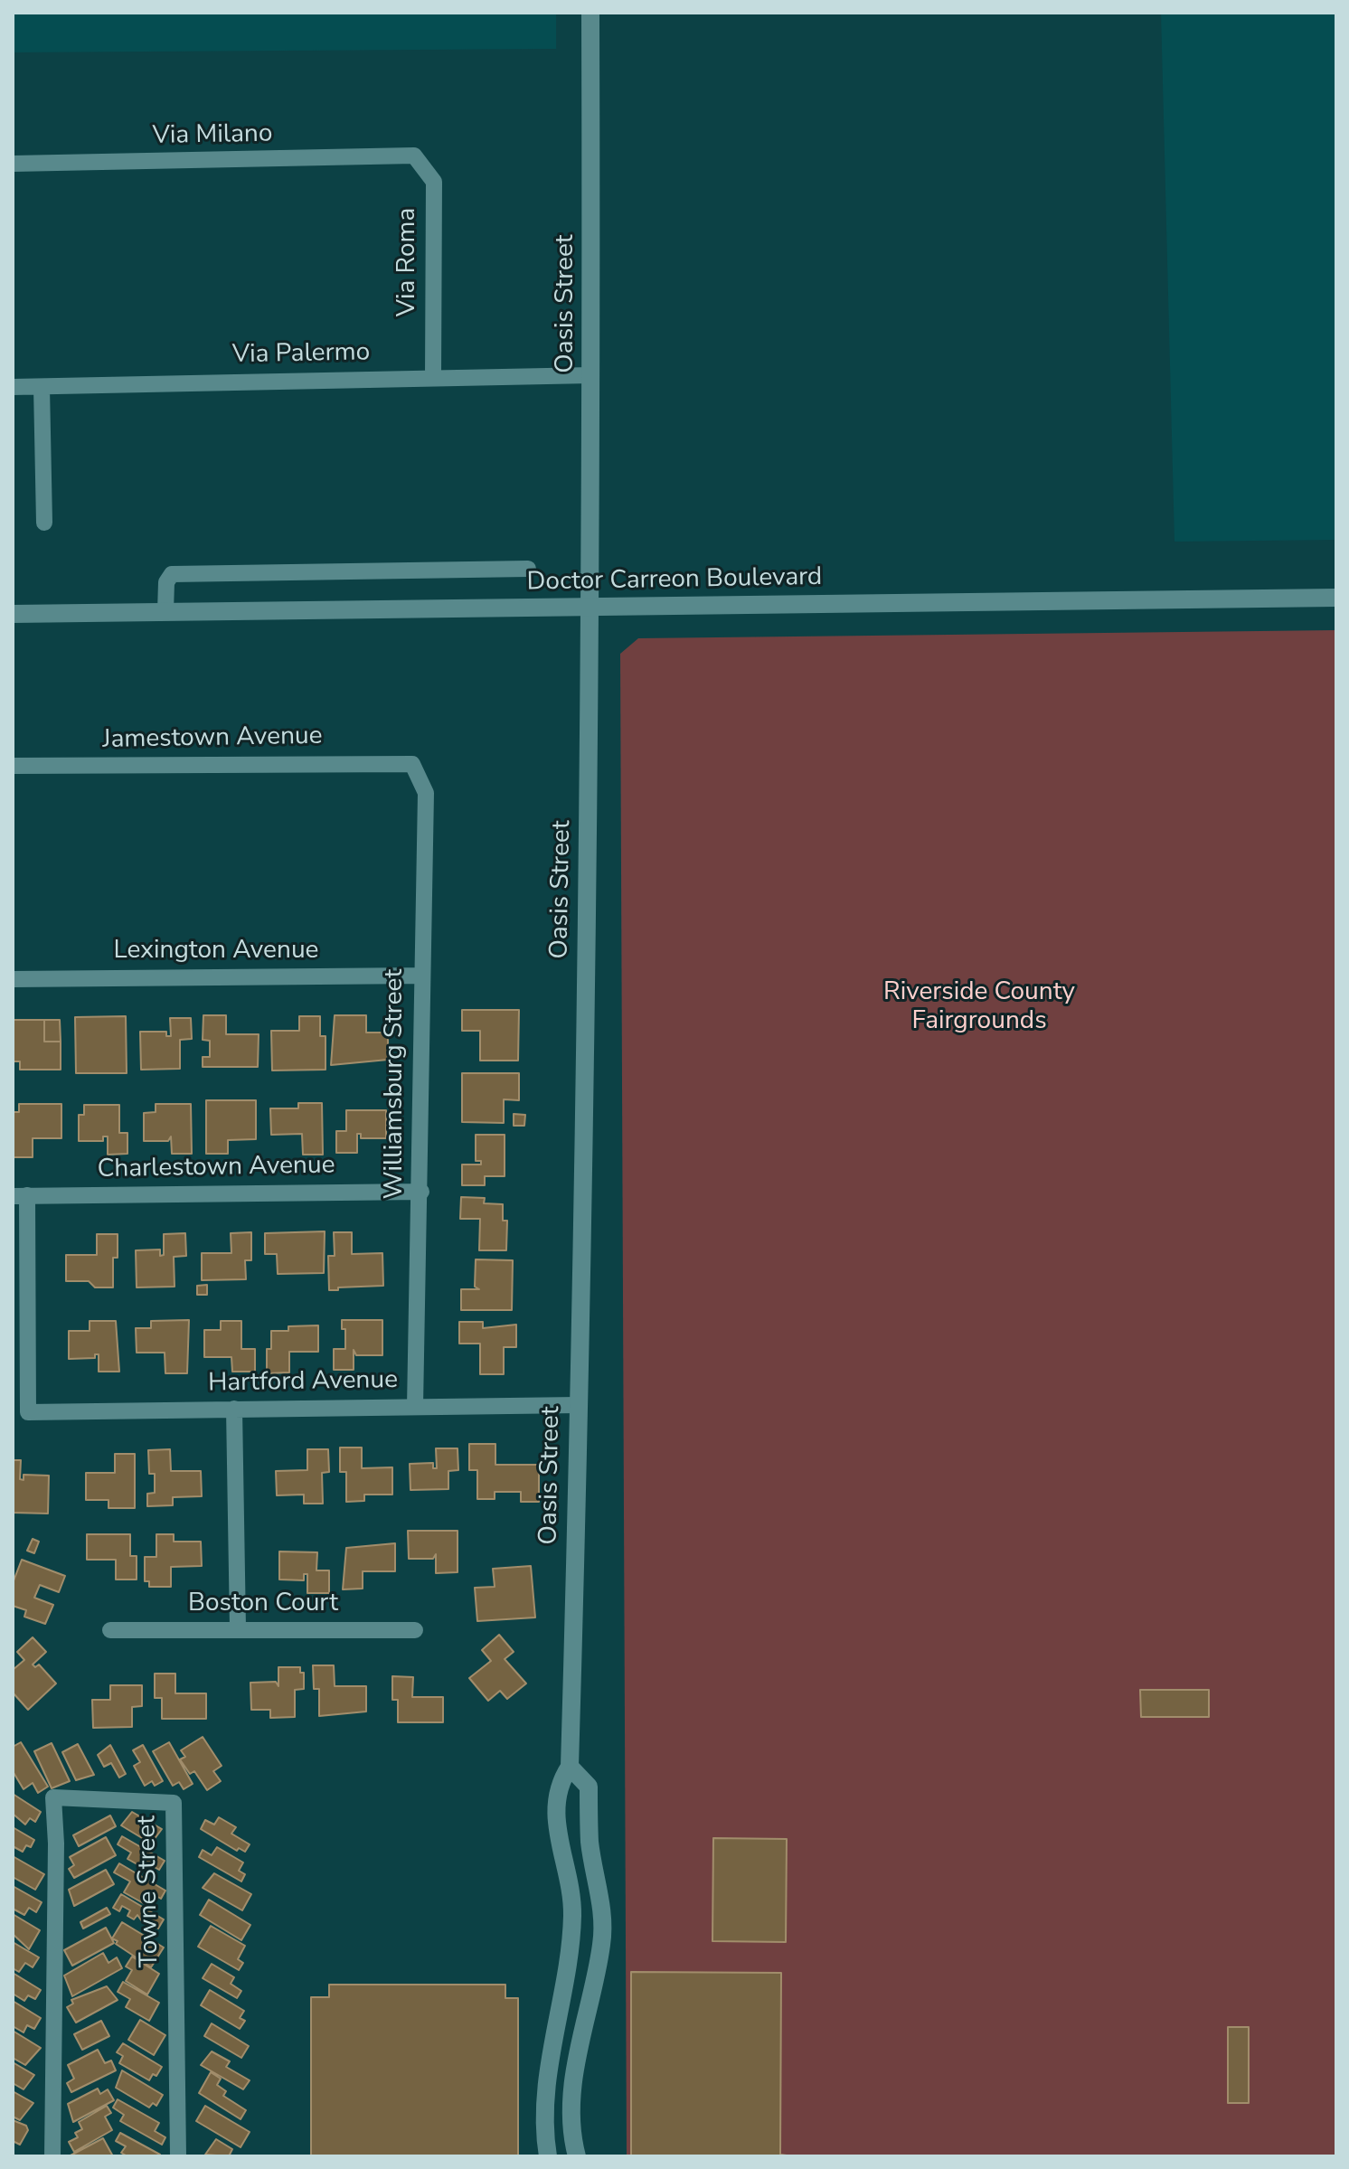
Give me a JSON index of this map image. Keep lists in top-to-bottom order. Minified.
{"streets":{"street":["Via Milano","Via Roma","Oasis Street","Via Palermo","Doctor Carreon Boulevard","Jamestown Avenue","Lexington Avenue","Williamsburg Street","Charlestown Avenue","Hartford Avenue","Boston Court","Towne Street"]},"crossings":[["Via Milano","Via Roma"],["Via Roma","Via Palermo"],["Oasis Street","Via Palermo"],["Oasis Street","Doctor Carreon Boulevard"],["Oasis Street","Hartford Avenue"],["Jamestown Avenue","Williamsburg Street"],["Lexington Avenue","Williamsburg Street"],["Williamsburg Street","Charlestown Avenue"],["Williamsburg Street","Hartford Avenue"],["Charlestown Avenue","Hartford Avenue"]],"parks":["Riverside County Fairgrounds"]}
